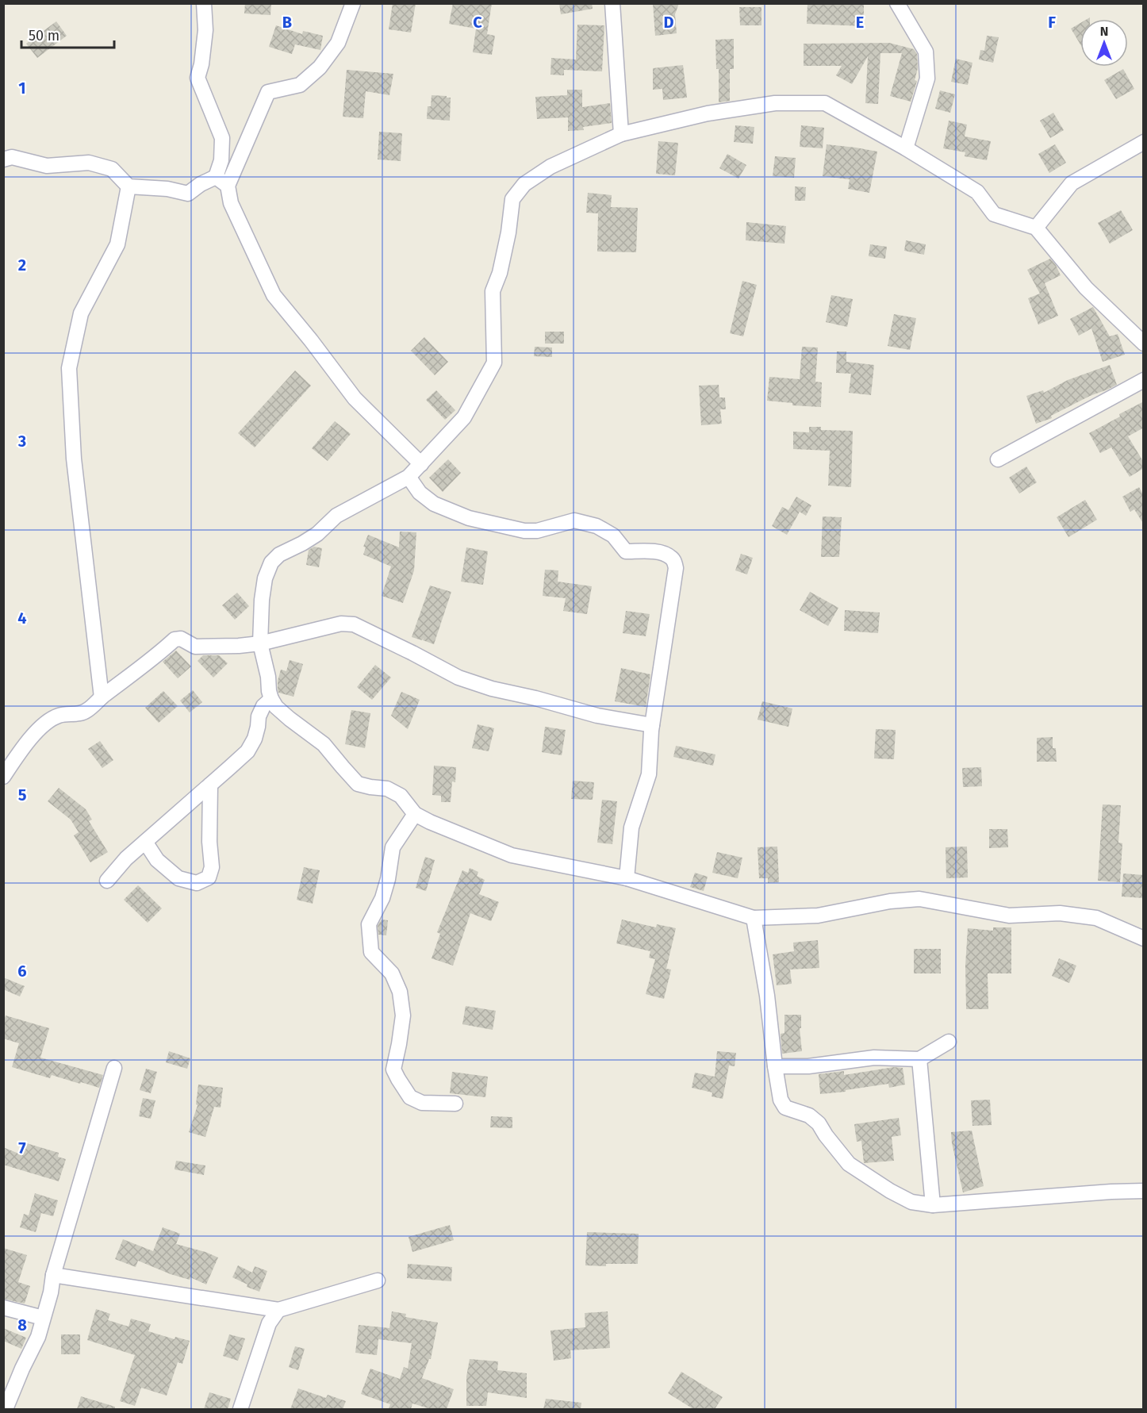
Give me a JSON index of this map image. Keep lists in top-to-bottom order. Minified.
{"scale_bar":"50 m","north":"top","grid":{"columns":["B","C","D","E","F"],"rows":["1","2","3","4","5","6","7","8"]}}
